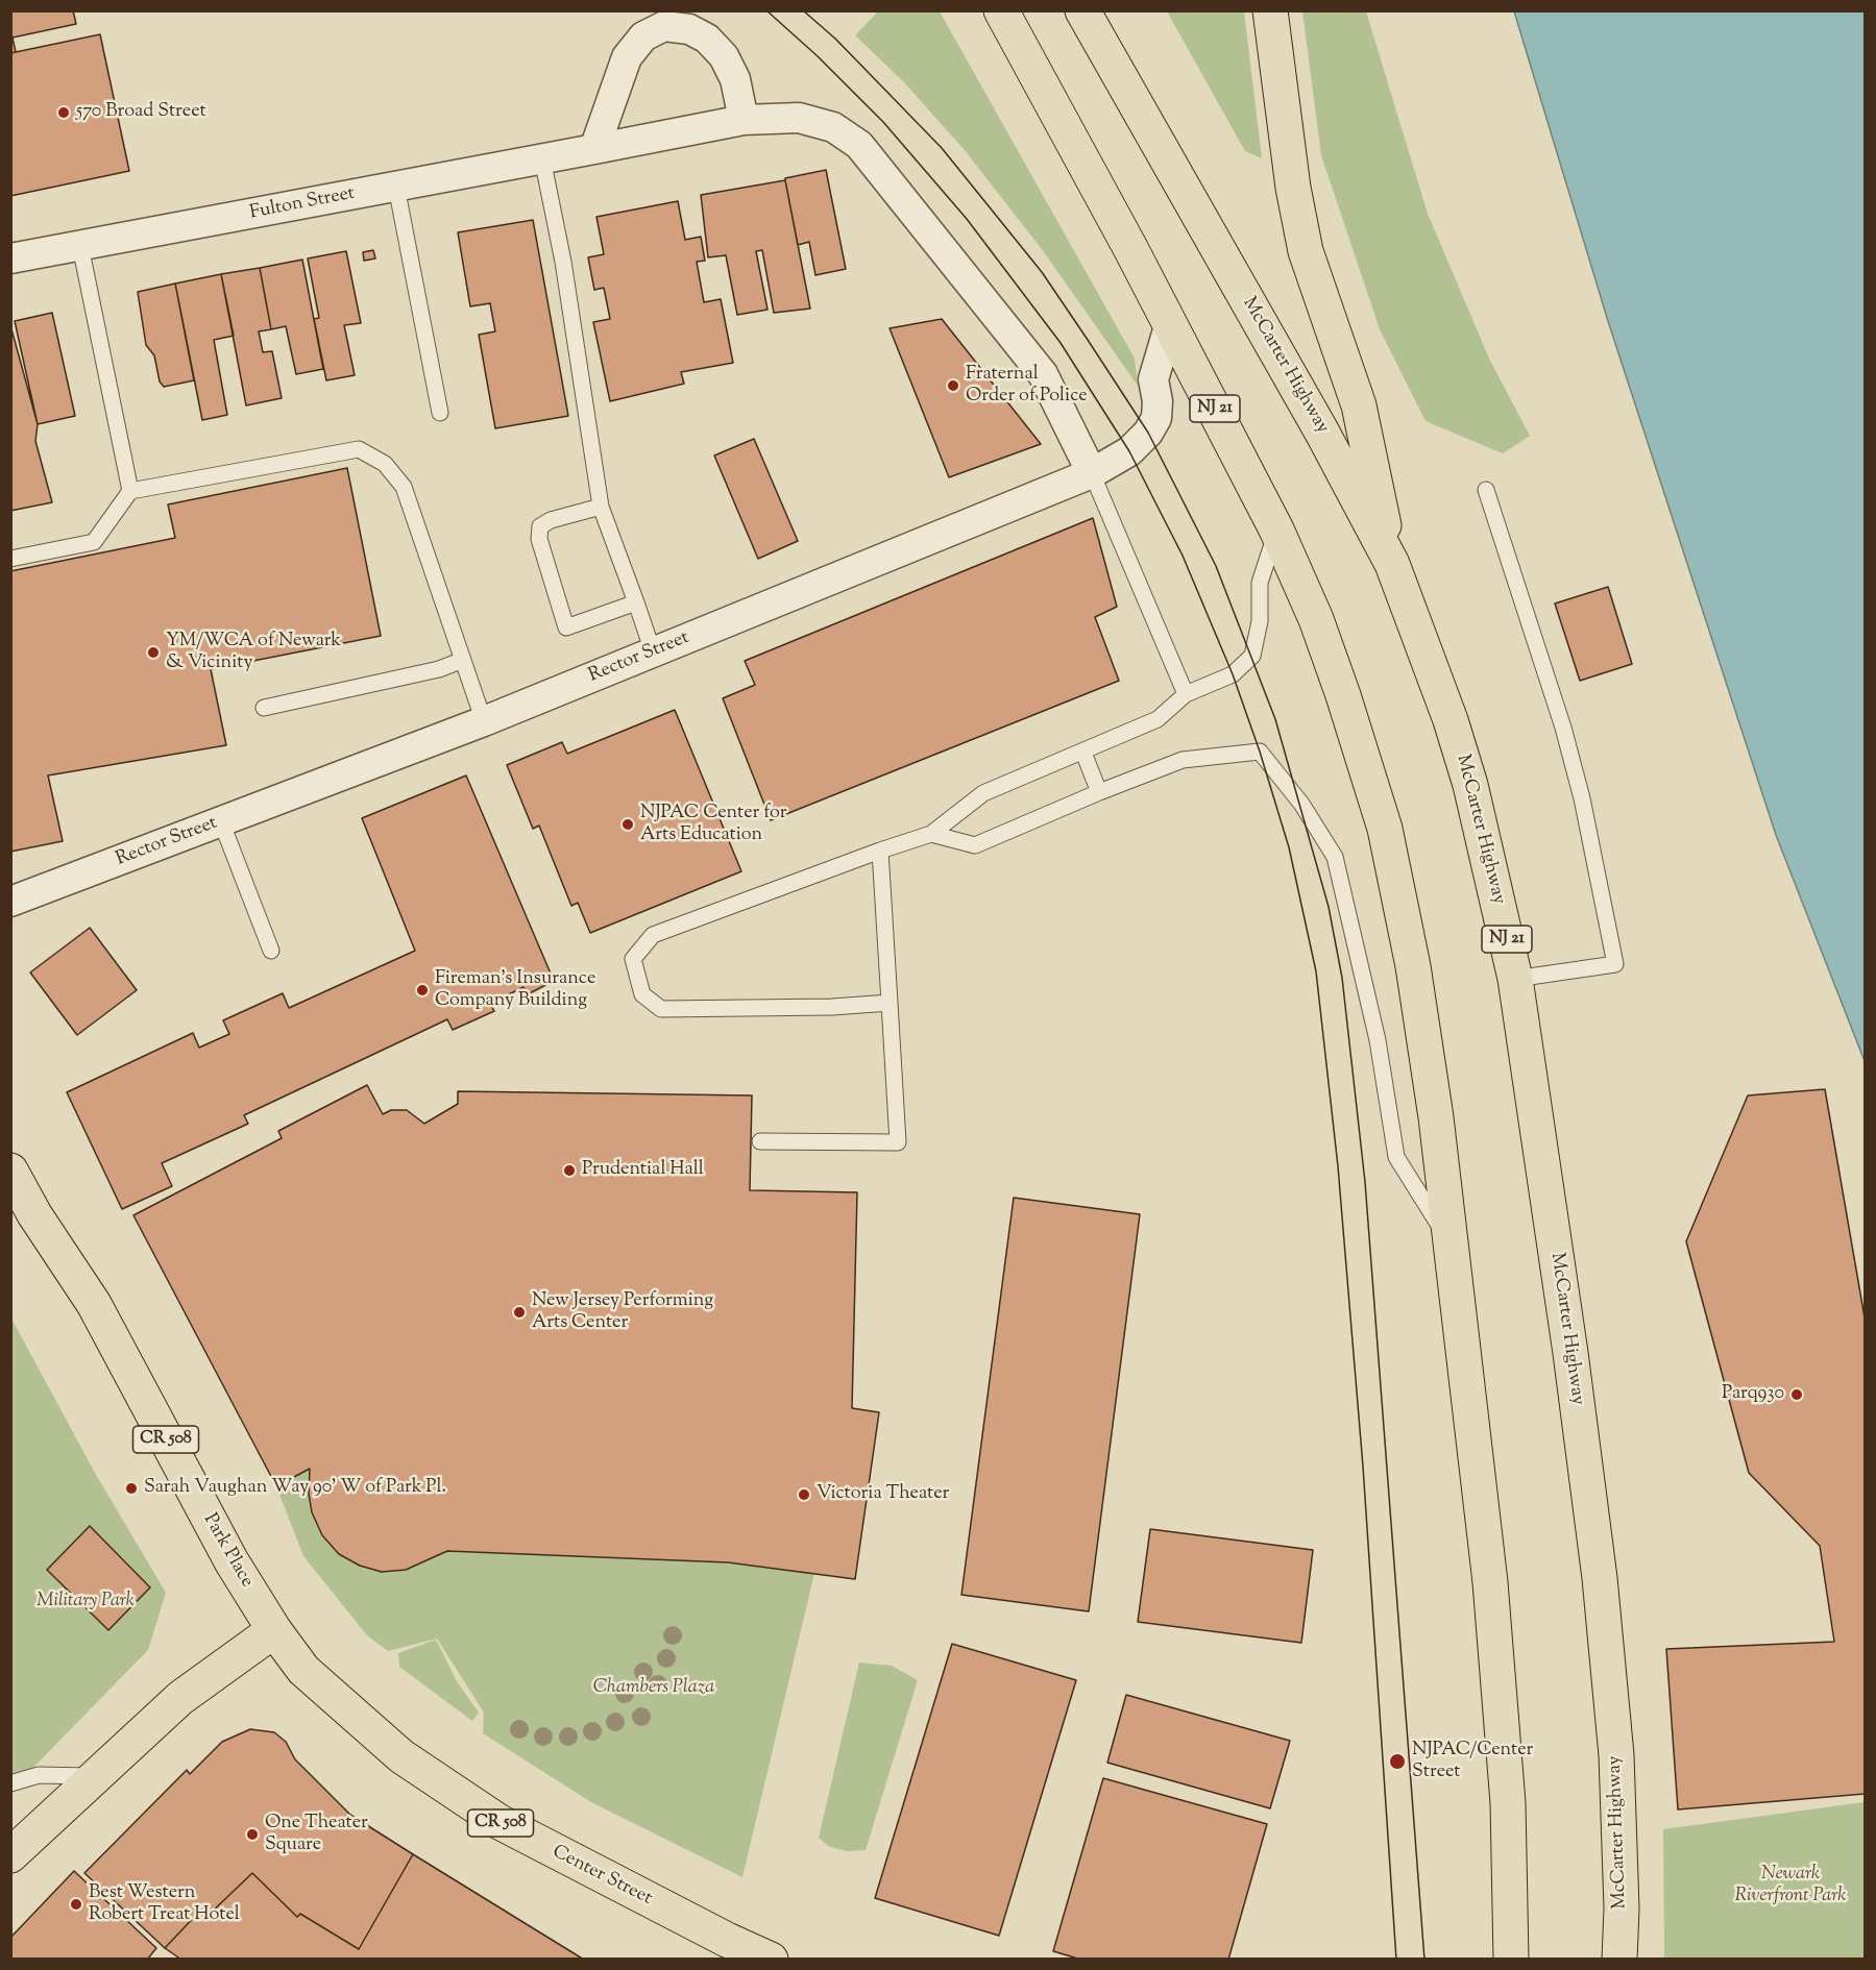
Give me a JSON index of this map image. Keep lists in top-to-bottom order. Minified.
{"streets":{"main road":["McCarter Highway","NJ 21","CR 508","Park Place","Center Street"],"street":["Fulton Street","Rector Street"]},"crossings":[["Fulton Street","Rector Street"],["NJ 21","Rector Street"],["Park Place","Center Street"]],"parks":["Military Park","Chambers Plaza","Newark Riverfront Park"],"places":["570 Broad Street","Fraternal Order of Police","YM/WCA of Newark & Vicinity","NJPAC Center for Arts Education","Fireman's Insurance Company Building","Prudential Hall","New Jersey Performing Arts Center","Parq930","Sarah Vaughan Way 90' W of Park Pl.","Victoria Theater","NJPAC/Center Street","One Theater Square","Best Western Robert Treat Hotel"]}
